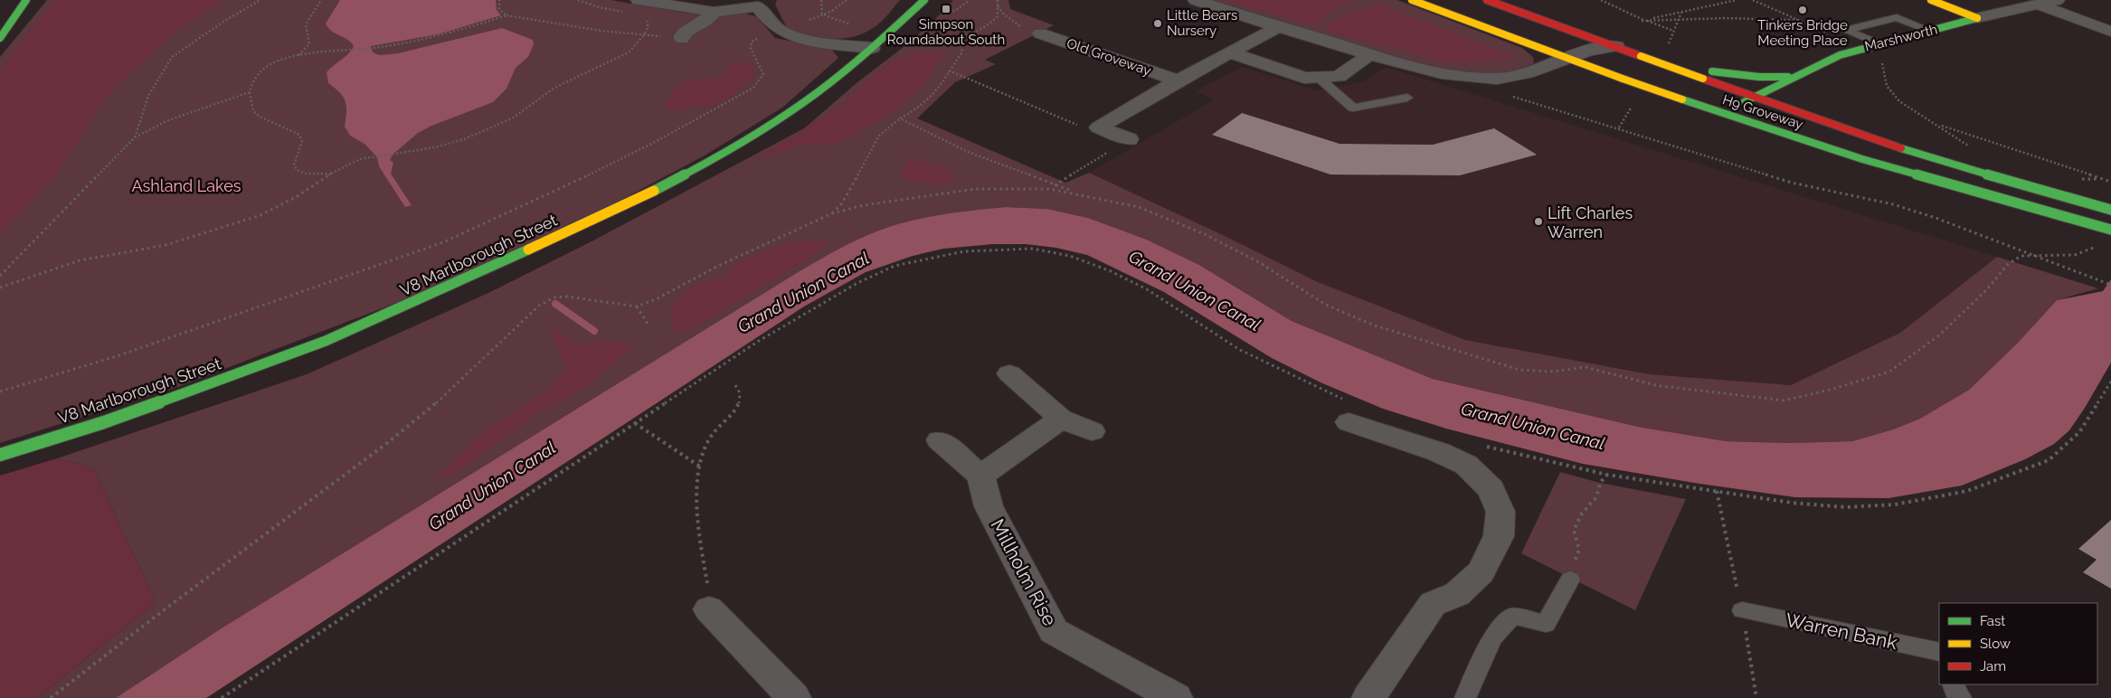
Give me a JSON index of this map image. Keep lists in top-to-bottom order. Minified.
{"streets":{"main road":["Marshworth","H9 Groveway","V8 Marlborough Street"],"street":["Old Groveway","Millholm Rise"],"lane":["Warren Bank"]},"crossings":[["Marshworth","H9 Groveway"]],"water":["Grand Union Canal"],"parks":["Ashland Lakes"],"places":{"transit":["Simpson Roundabout South"],"other":["Tinkers Bridge Meeting Place","Little Bears Nursery","Lift Charles Warren"]},"legend":["Fast","Slow","Jam"]}
